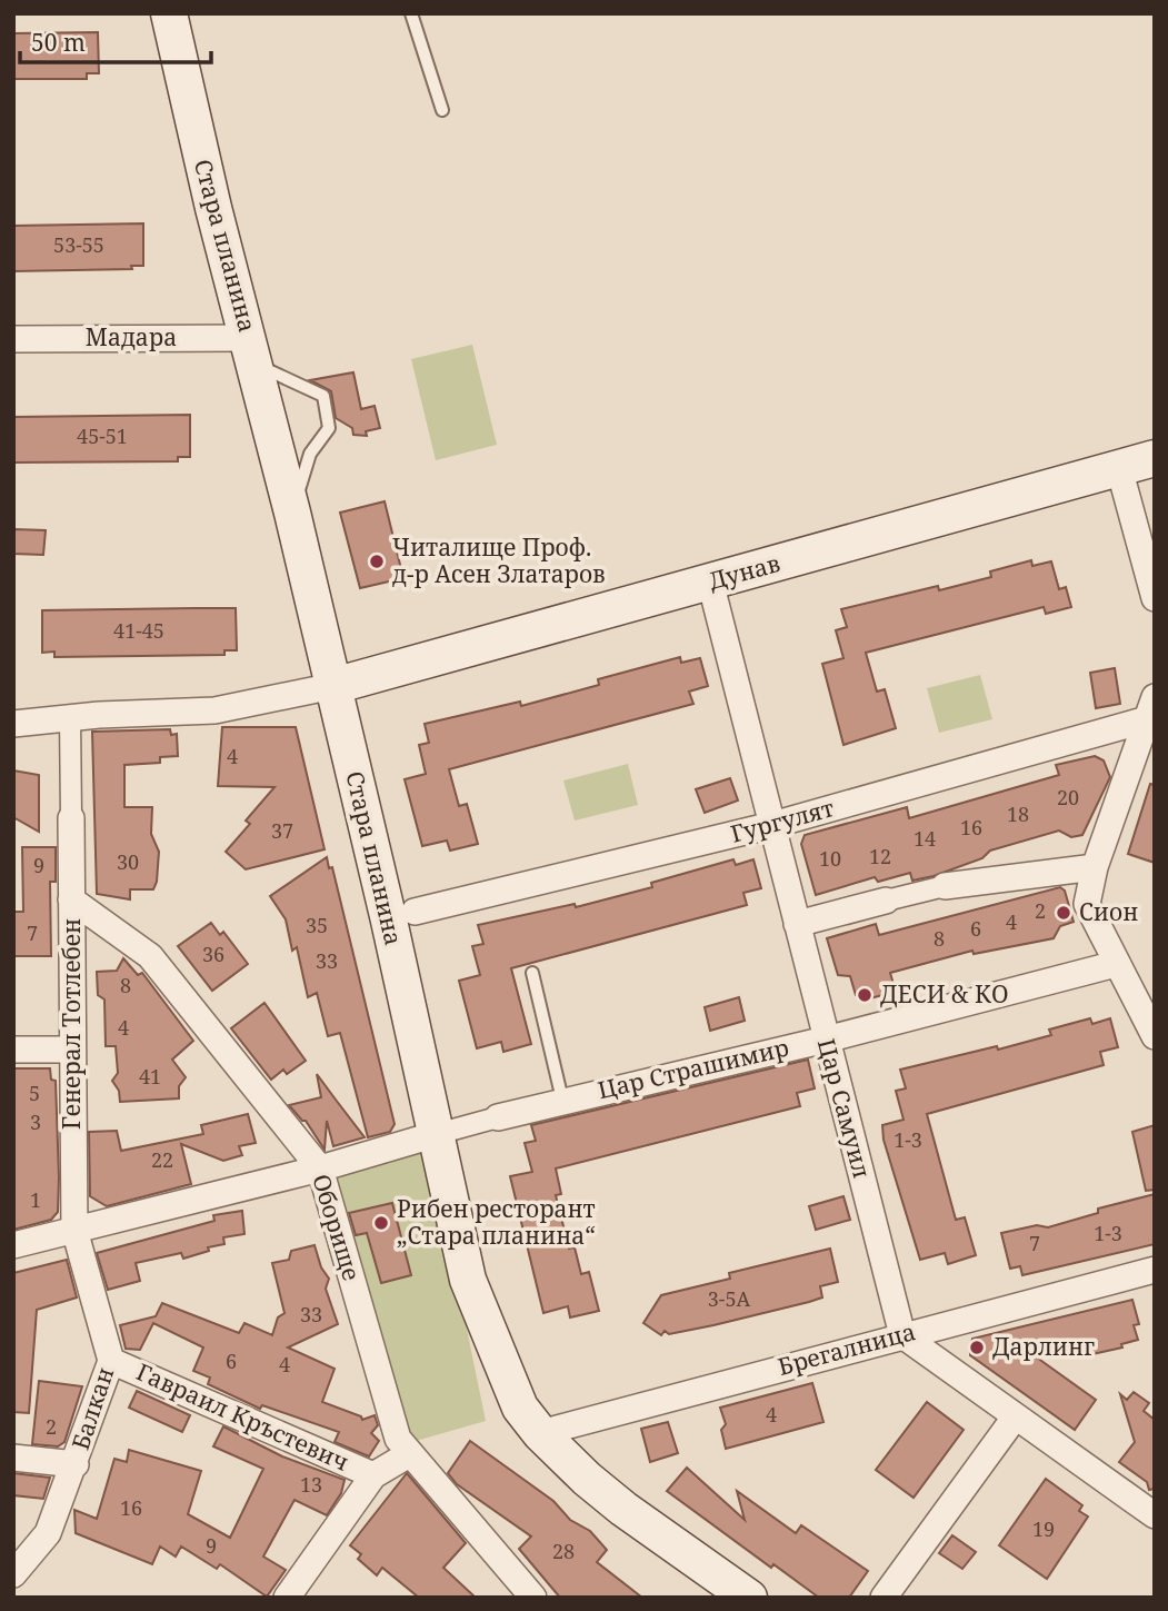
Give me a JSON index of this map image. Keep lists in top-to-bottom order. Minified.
{"streets":{"main road":["Стара планина","Дунав"],"street":["Мадара","Гургулят","Генерал Тотлебен","Цар Страшимир","Цар Самуил","Оборище","Брегалница","Балкан","Гавраил Кръстевич"]},"crossings":[["Стара планина","Мадара"],["Стара планина","Дунав"],["Стара планина","Гургулят"],["Стара планина","Брегалница"],["Дунав","Цар Самуил"],["Гургулят","Цар Самуил"],["Генерал Тотлебен","Оборище"],["Генерал Тотлебен","Балкан"],["Цар Страшимир","Цар Самуил"],["Цар Самуил","Брегалница"],["Балкан","Гавраил Кръстевич"]],"places":["Читалище Проф. д-р Асен Златаров","Сион","ДЕСИ & КО","Рибен ресторант „Стара планина“","Дарлинг"],"house_numbers":["53-55","45-51","41-45","4","20","18","16","37","14","12","10","30","9","2","4","35","6","7","8","36","33","8","4","41","5","3","1-3","22","1","1-3","7","3-5А","33","6","4","4","2","13","16","19","9","28"],"scale_bar":"50 m"}
